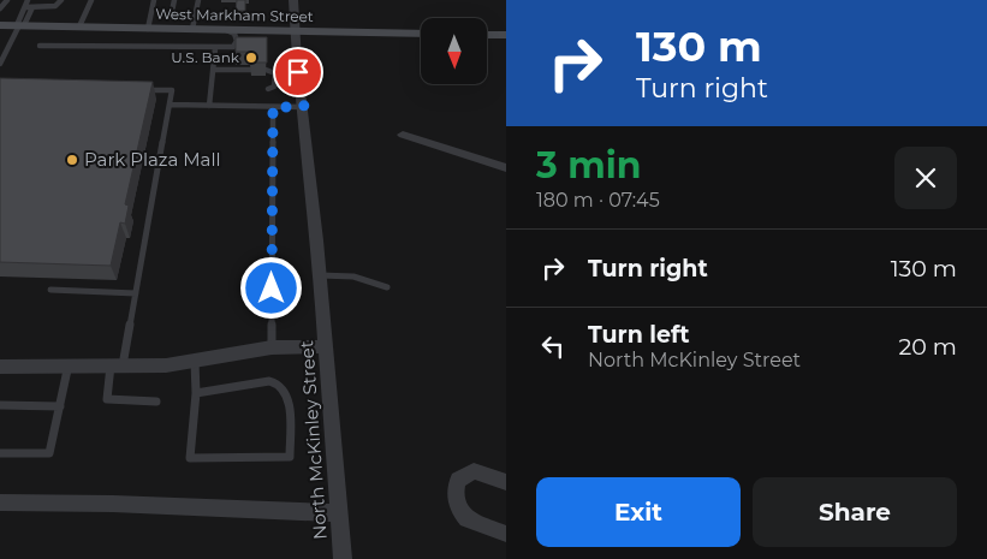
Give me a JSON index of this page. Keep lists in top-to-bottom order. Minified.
{"streets":{"main road":["West Markham Street"],"street":["North McKinley Street"]},"crossings":[["West Markham Street","North McKinley Street"]],"places":["U.S. Bank","Park Plaza Mall"],"north":"bottom","page":{"turn":["130 m","Turn right"],"heading":["3 min","180 m · 07:45"],"list":[{"name":"Turn right","value":"130 m"},{"name":"Turn left","note":"North McKinley Street","value":"20 m"}],"buttons":["Exit","Share"]}}
